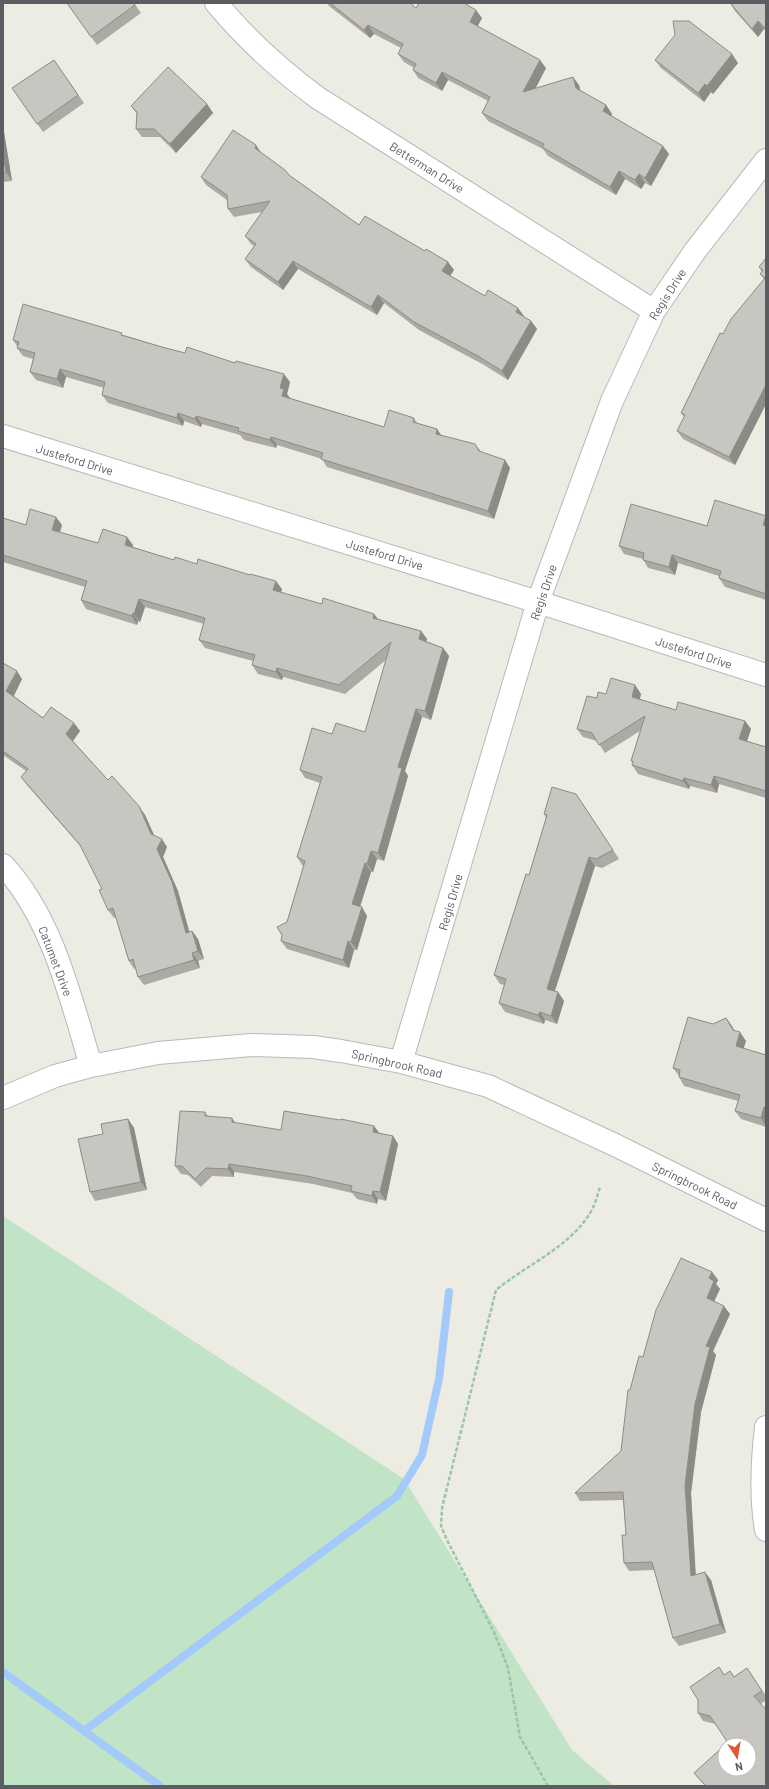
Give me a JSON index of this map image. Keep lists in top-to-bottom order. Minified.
{"streets":{"street":["Betterman Drive","Regis Drive","Justeford Drive","Catumet Drive","Springbrook Road"]},"crossings":[["Betterman Drive","Regis Drive"],["Regis Drive","Justeford Drive"],["Regis Drive","Springbrook Road"],["Catumet Drive","Springbrook Road"]],"north":"bottom"}
